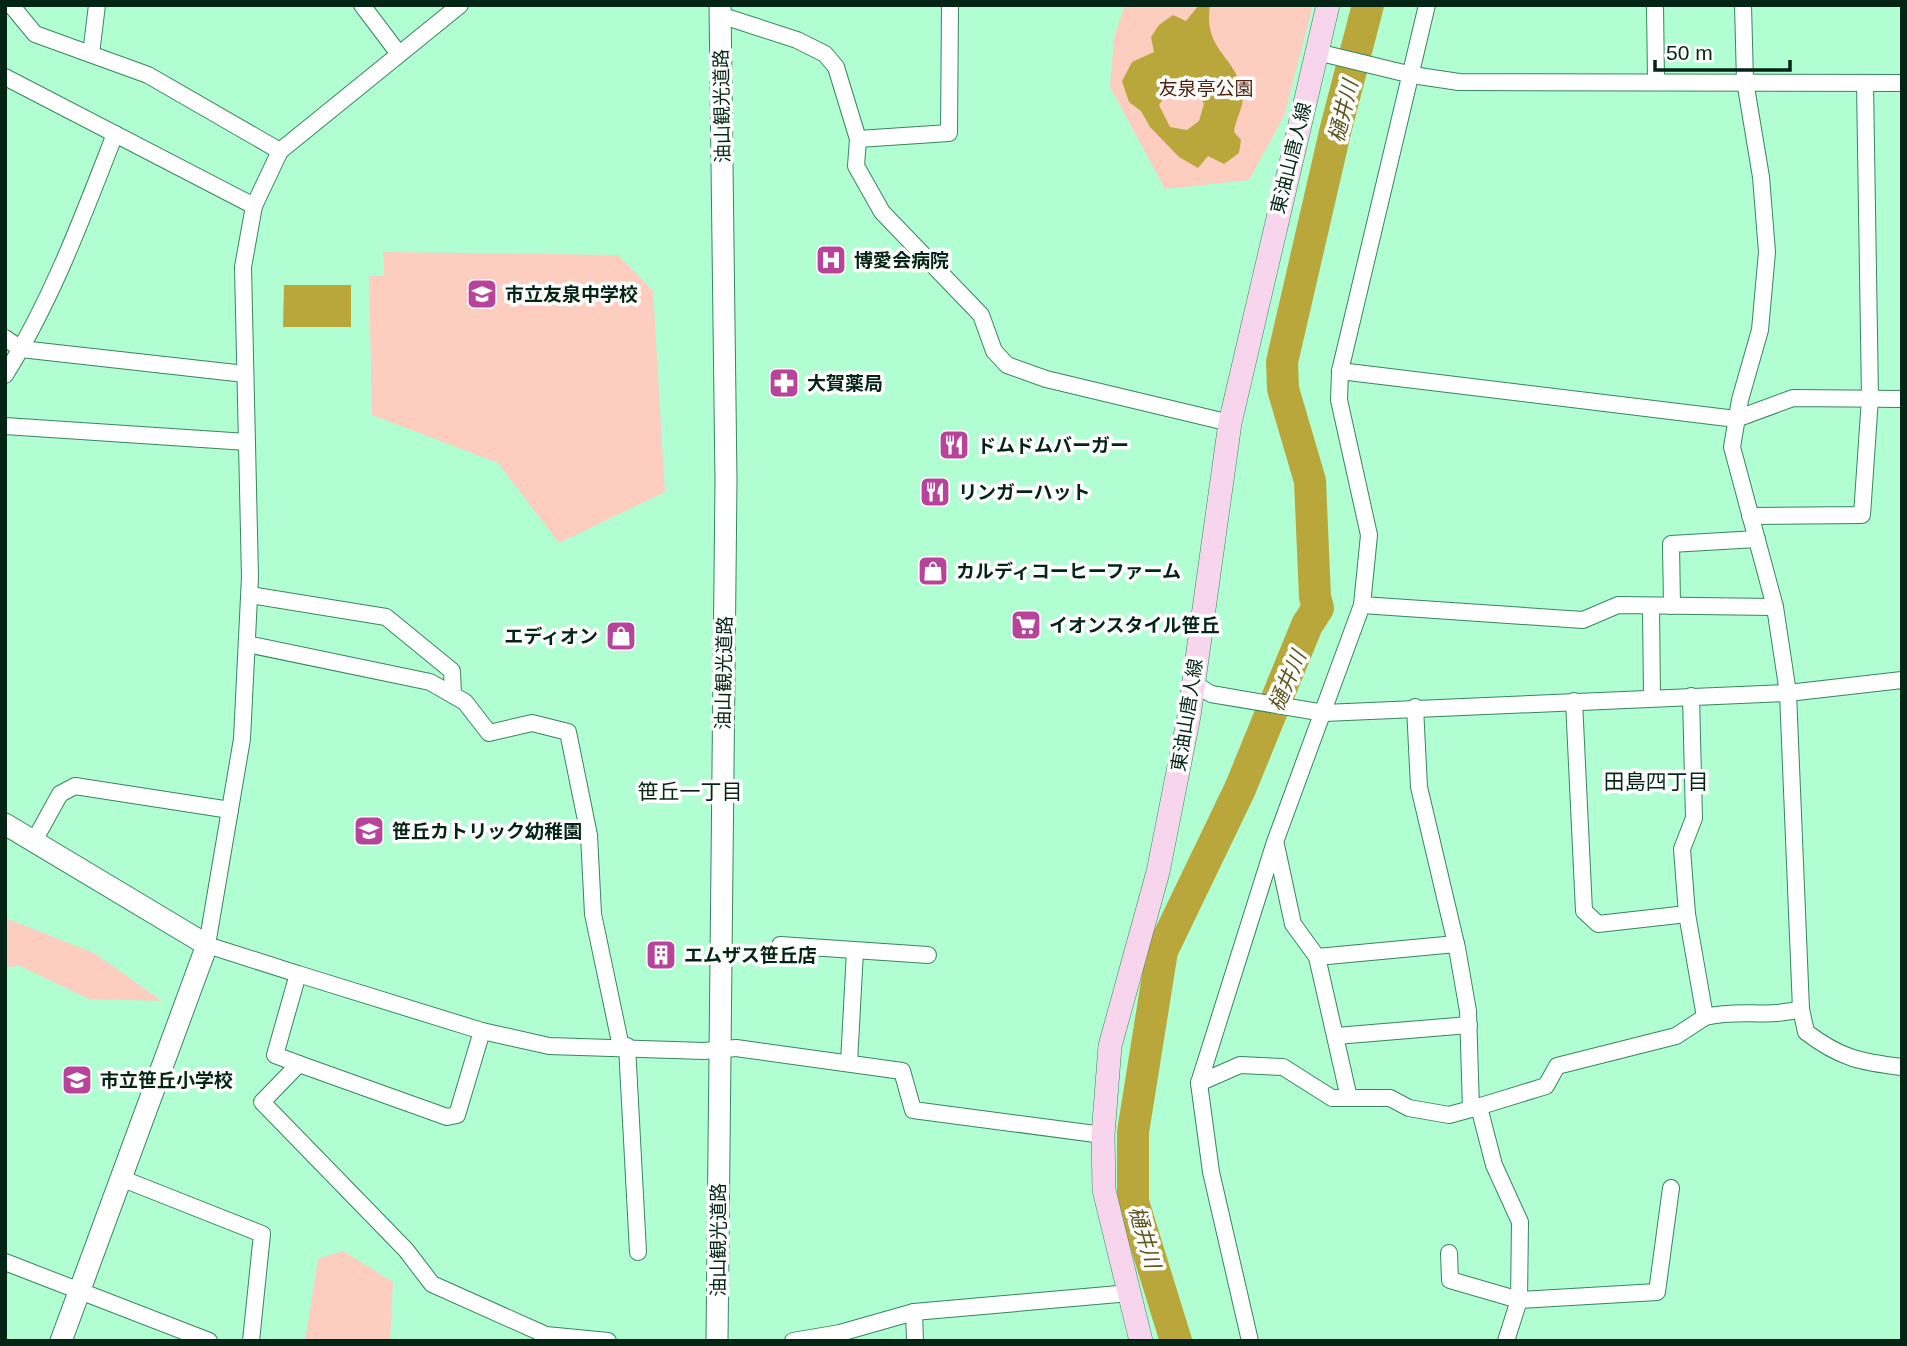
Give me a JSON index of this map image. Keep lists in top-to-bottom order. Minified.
{"streets":{"main road":["東油山唐人線"],"street":["油山観光道路"]},"districts":["田島四丁目","笹丘一丁目"],"water":["樋井川"],"parks":["友泉亭公園"],"places":{"hospital":["博愛会病院"],"school or university":["市立友泉中学校","笹丘カトリック幼稚園","市立笹丘小学校"],"pharmacy":["大賀薬局"],"restaurant":["ドムドムバーガー","リンガーハット"],"shop":["カルディコーヒーファーム","エディオン"],"supermarket":["イオンスタイル笹丘"],"building":["エムザス笹丘店"]},"scale_bar":"50 m"}
